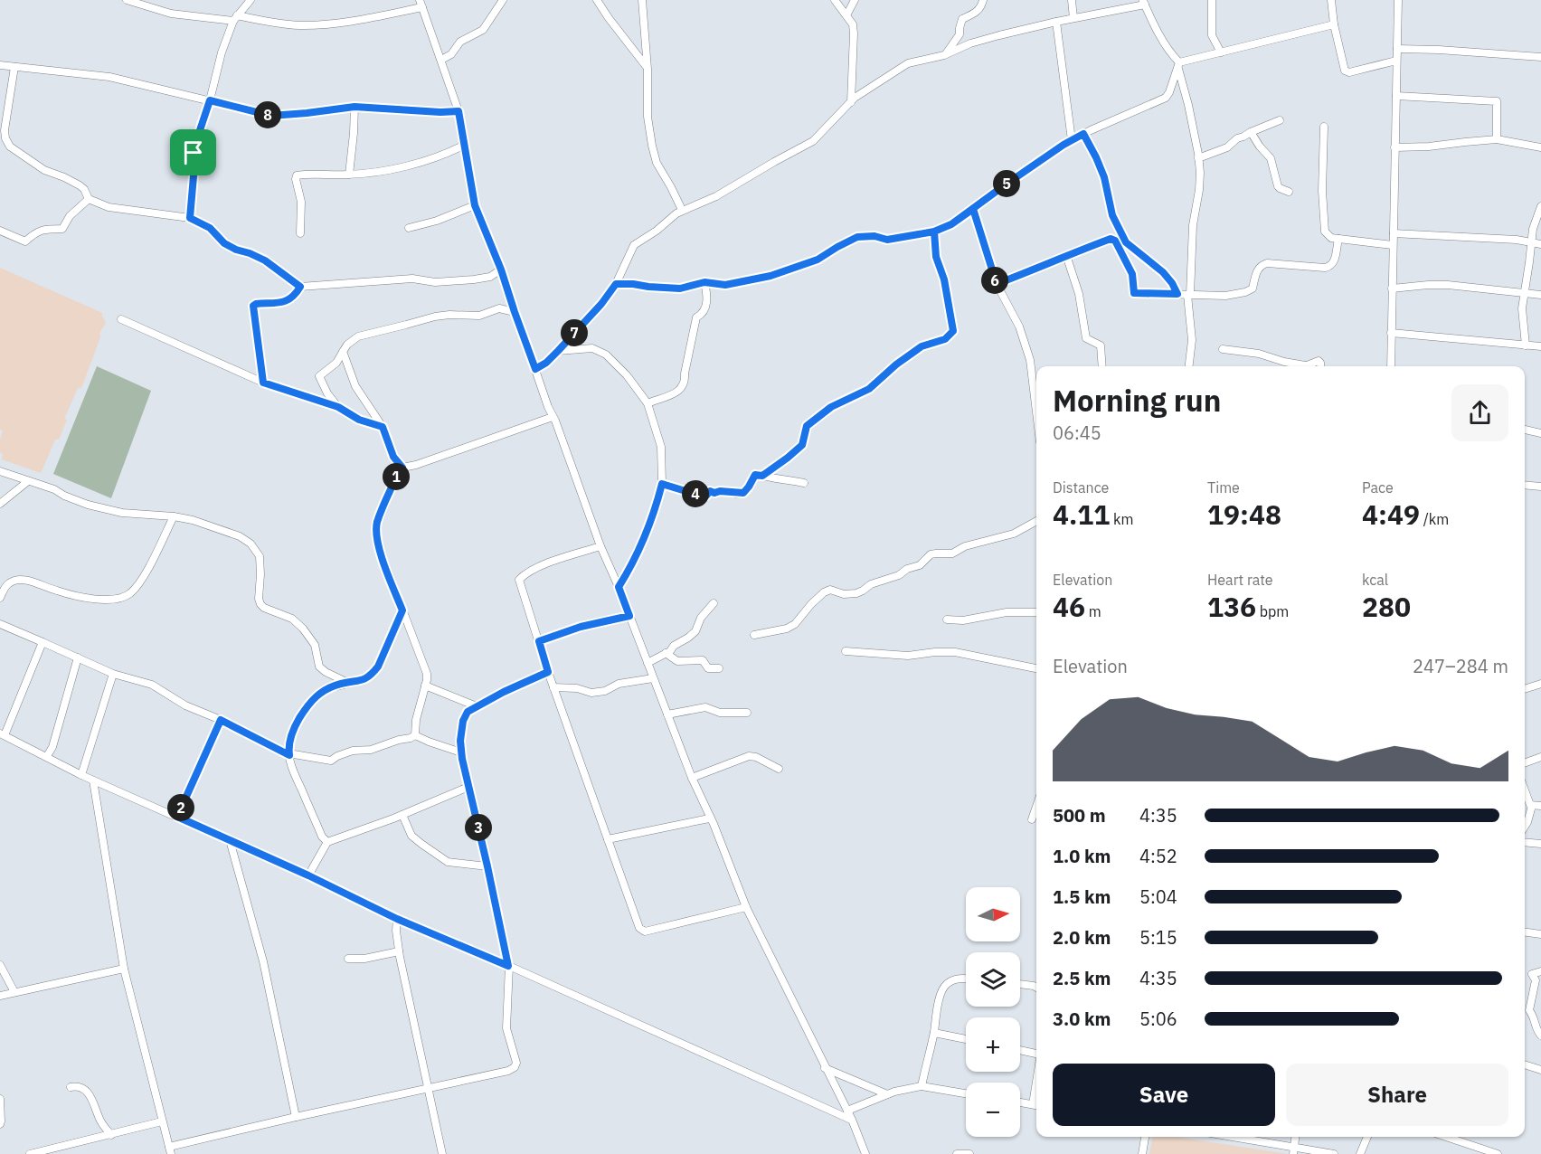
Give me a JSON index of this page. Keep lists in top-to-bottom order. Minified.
{"north":"right","page":{"pins":["8","5","6","7","1","4","2","3"],"heading":["Morning run","06:45"],"stats":[["Distance","4.11 km"],["Time","19:48"],["Pace","4:49 /km"],["Elevation","46 m"],["Heart rate","136 bpm"],["kcal","280"]],"chart":["Elevation","247–284 m"],"list":[{"name":"500 m","note":"4:35"},{"name":"1.0 km","note":"4:52"},{"name":"1.5 km","note":"5:04"},{"name":"2.0 km","note":"5:15"},{"name":"2.5 km","note":"4:35"},{"name":"3.0 km","note":"5:06"}],"map_buttons":["+","−"],"buttons":["Save","Share"]}}
